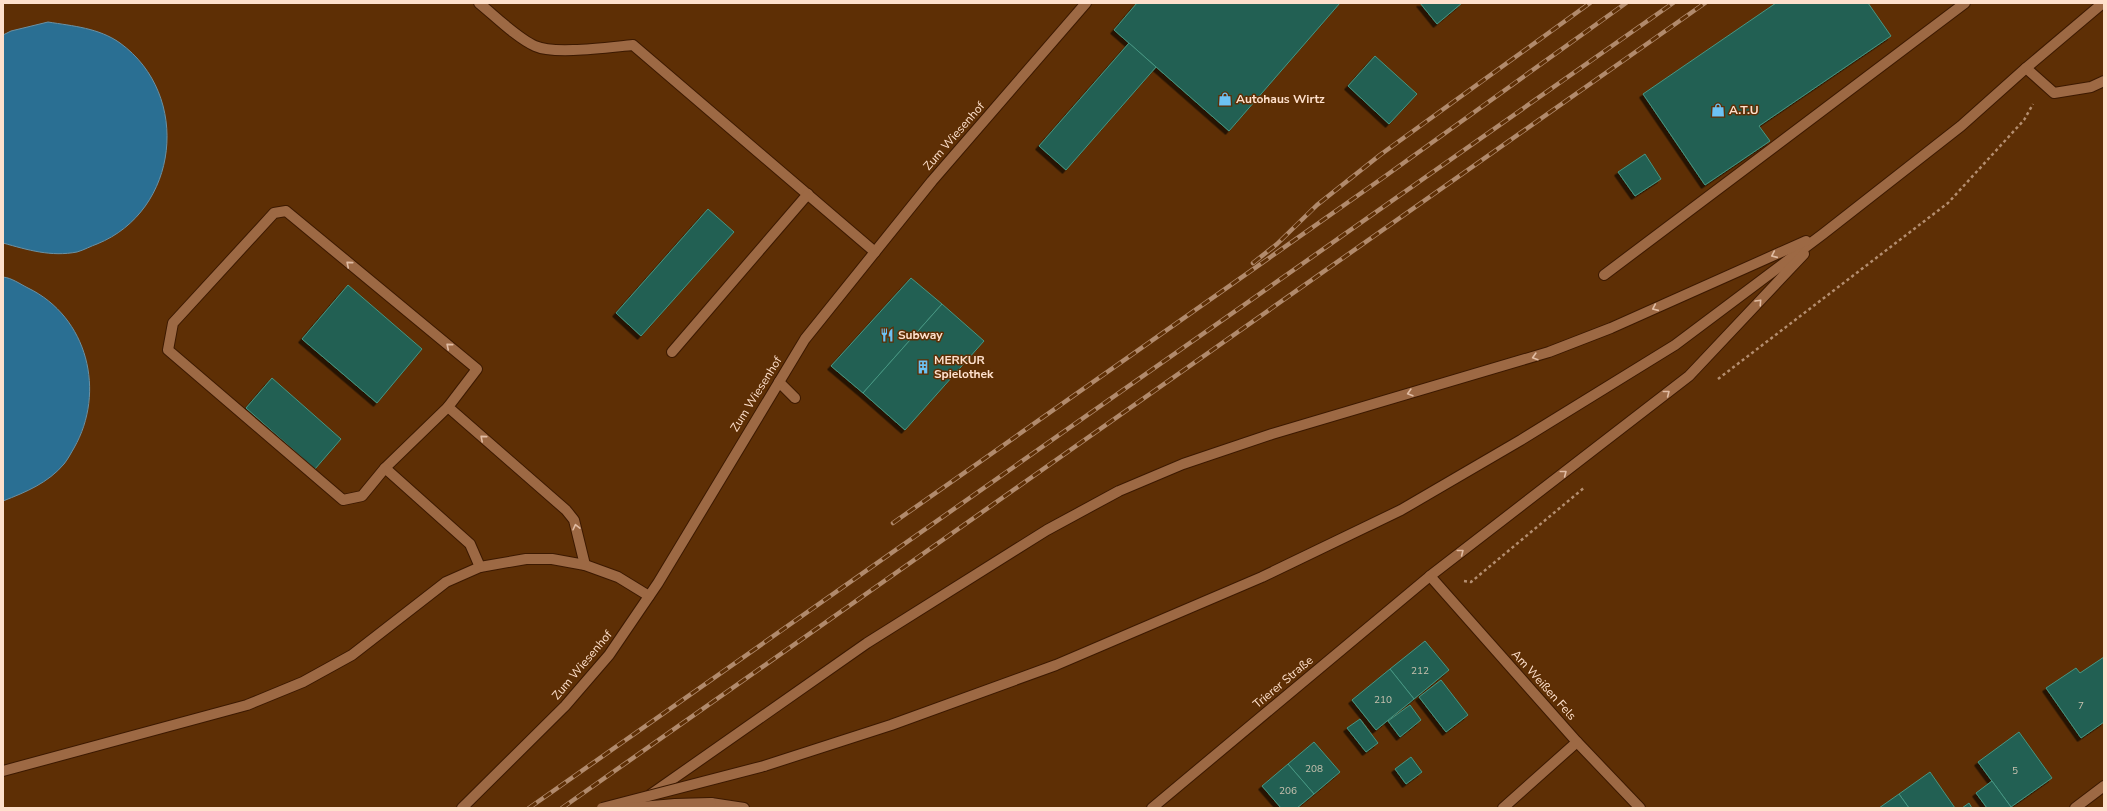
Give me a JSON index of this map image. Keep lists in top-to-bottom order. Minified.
{"streets":{"main road":["Zum Wiesenhof","Trierer Straße","Am Weißen Fels"]},"crossings":[["Trierer Straße","Am Weißen Fels"]],"places":{"shop":["Autohaus Wirtz","A.T.U"],"restaurant":["Subway"],"building":["MERKUR Spielothek"]},"house_numbers":["212","210","7","208","5","206"]}
